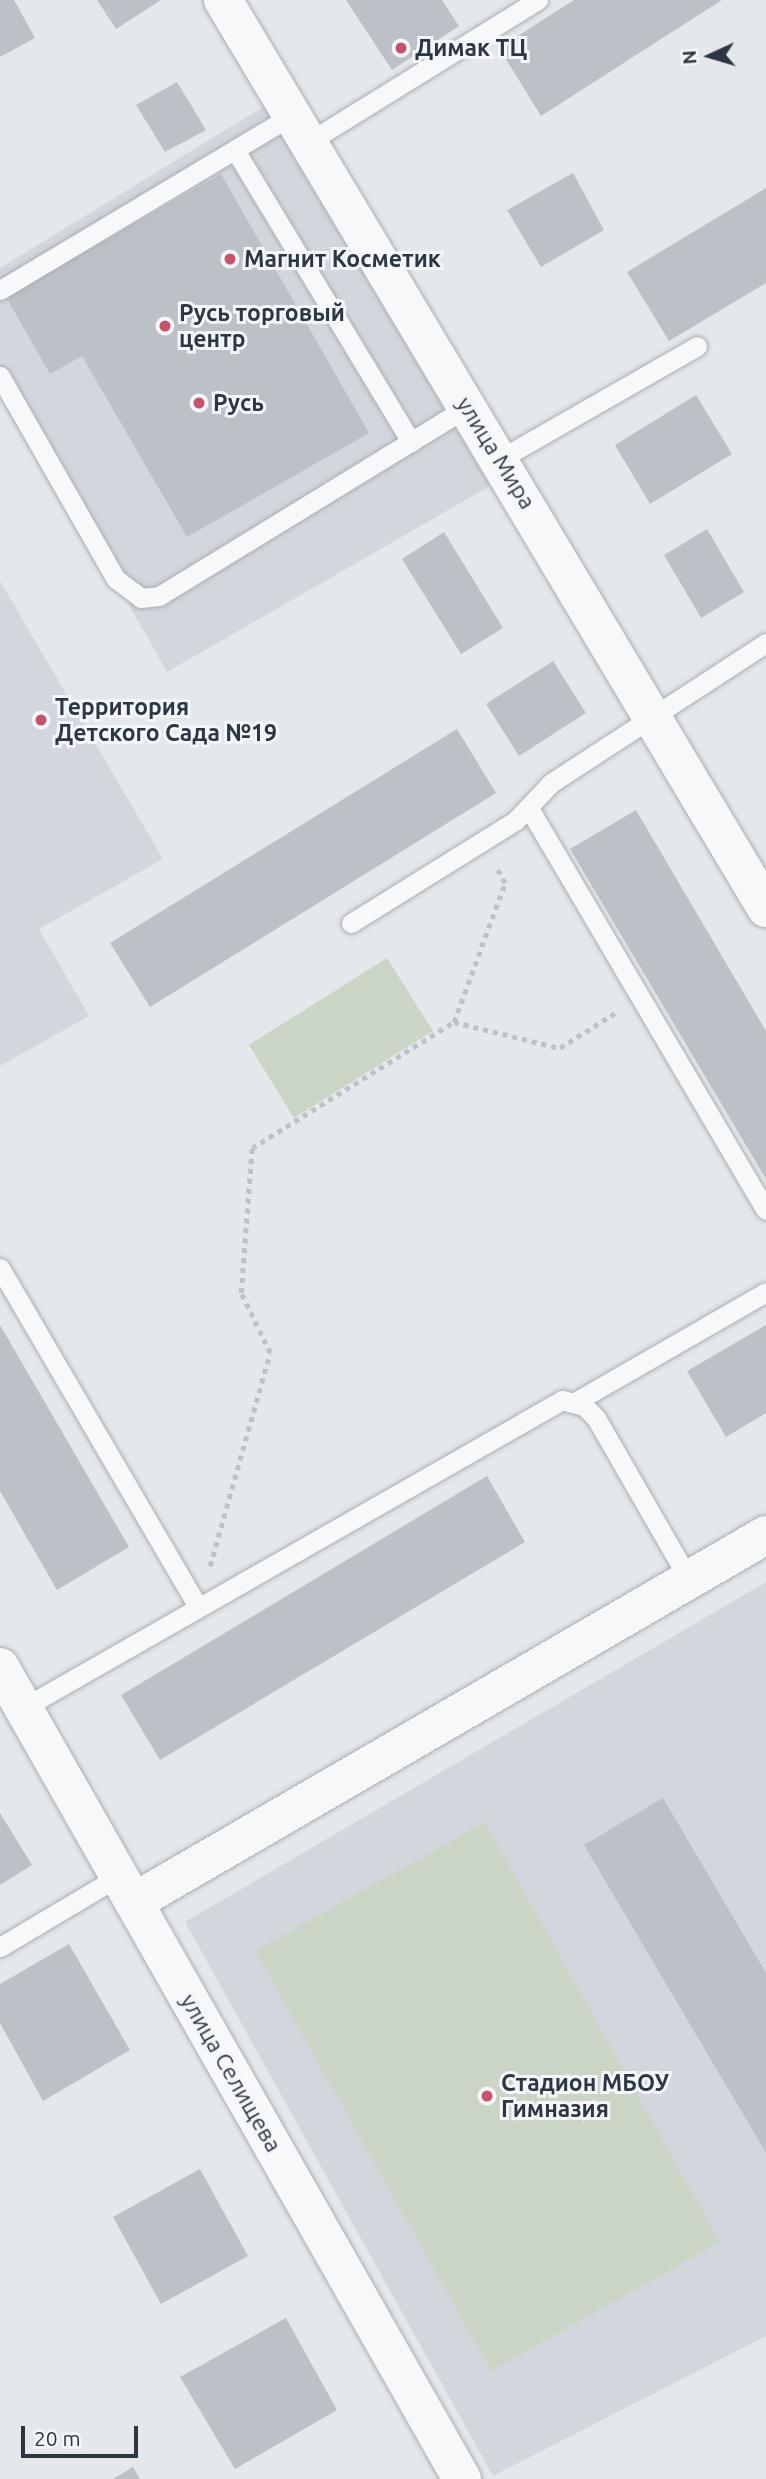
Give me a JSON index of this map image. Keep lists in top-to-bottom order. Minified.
{"streets":{"street":["улица Мира","улица Селищева"]},"places":["Димак ТЦ","Магнит Косметик","Русь торговый центр","Русь","Территория Детского Сада №19","Стадион МБОУ Гимназия"],"scale_bar":"20 m","north":"left"}
